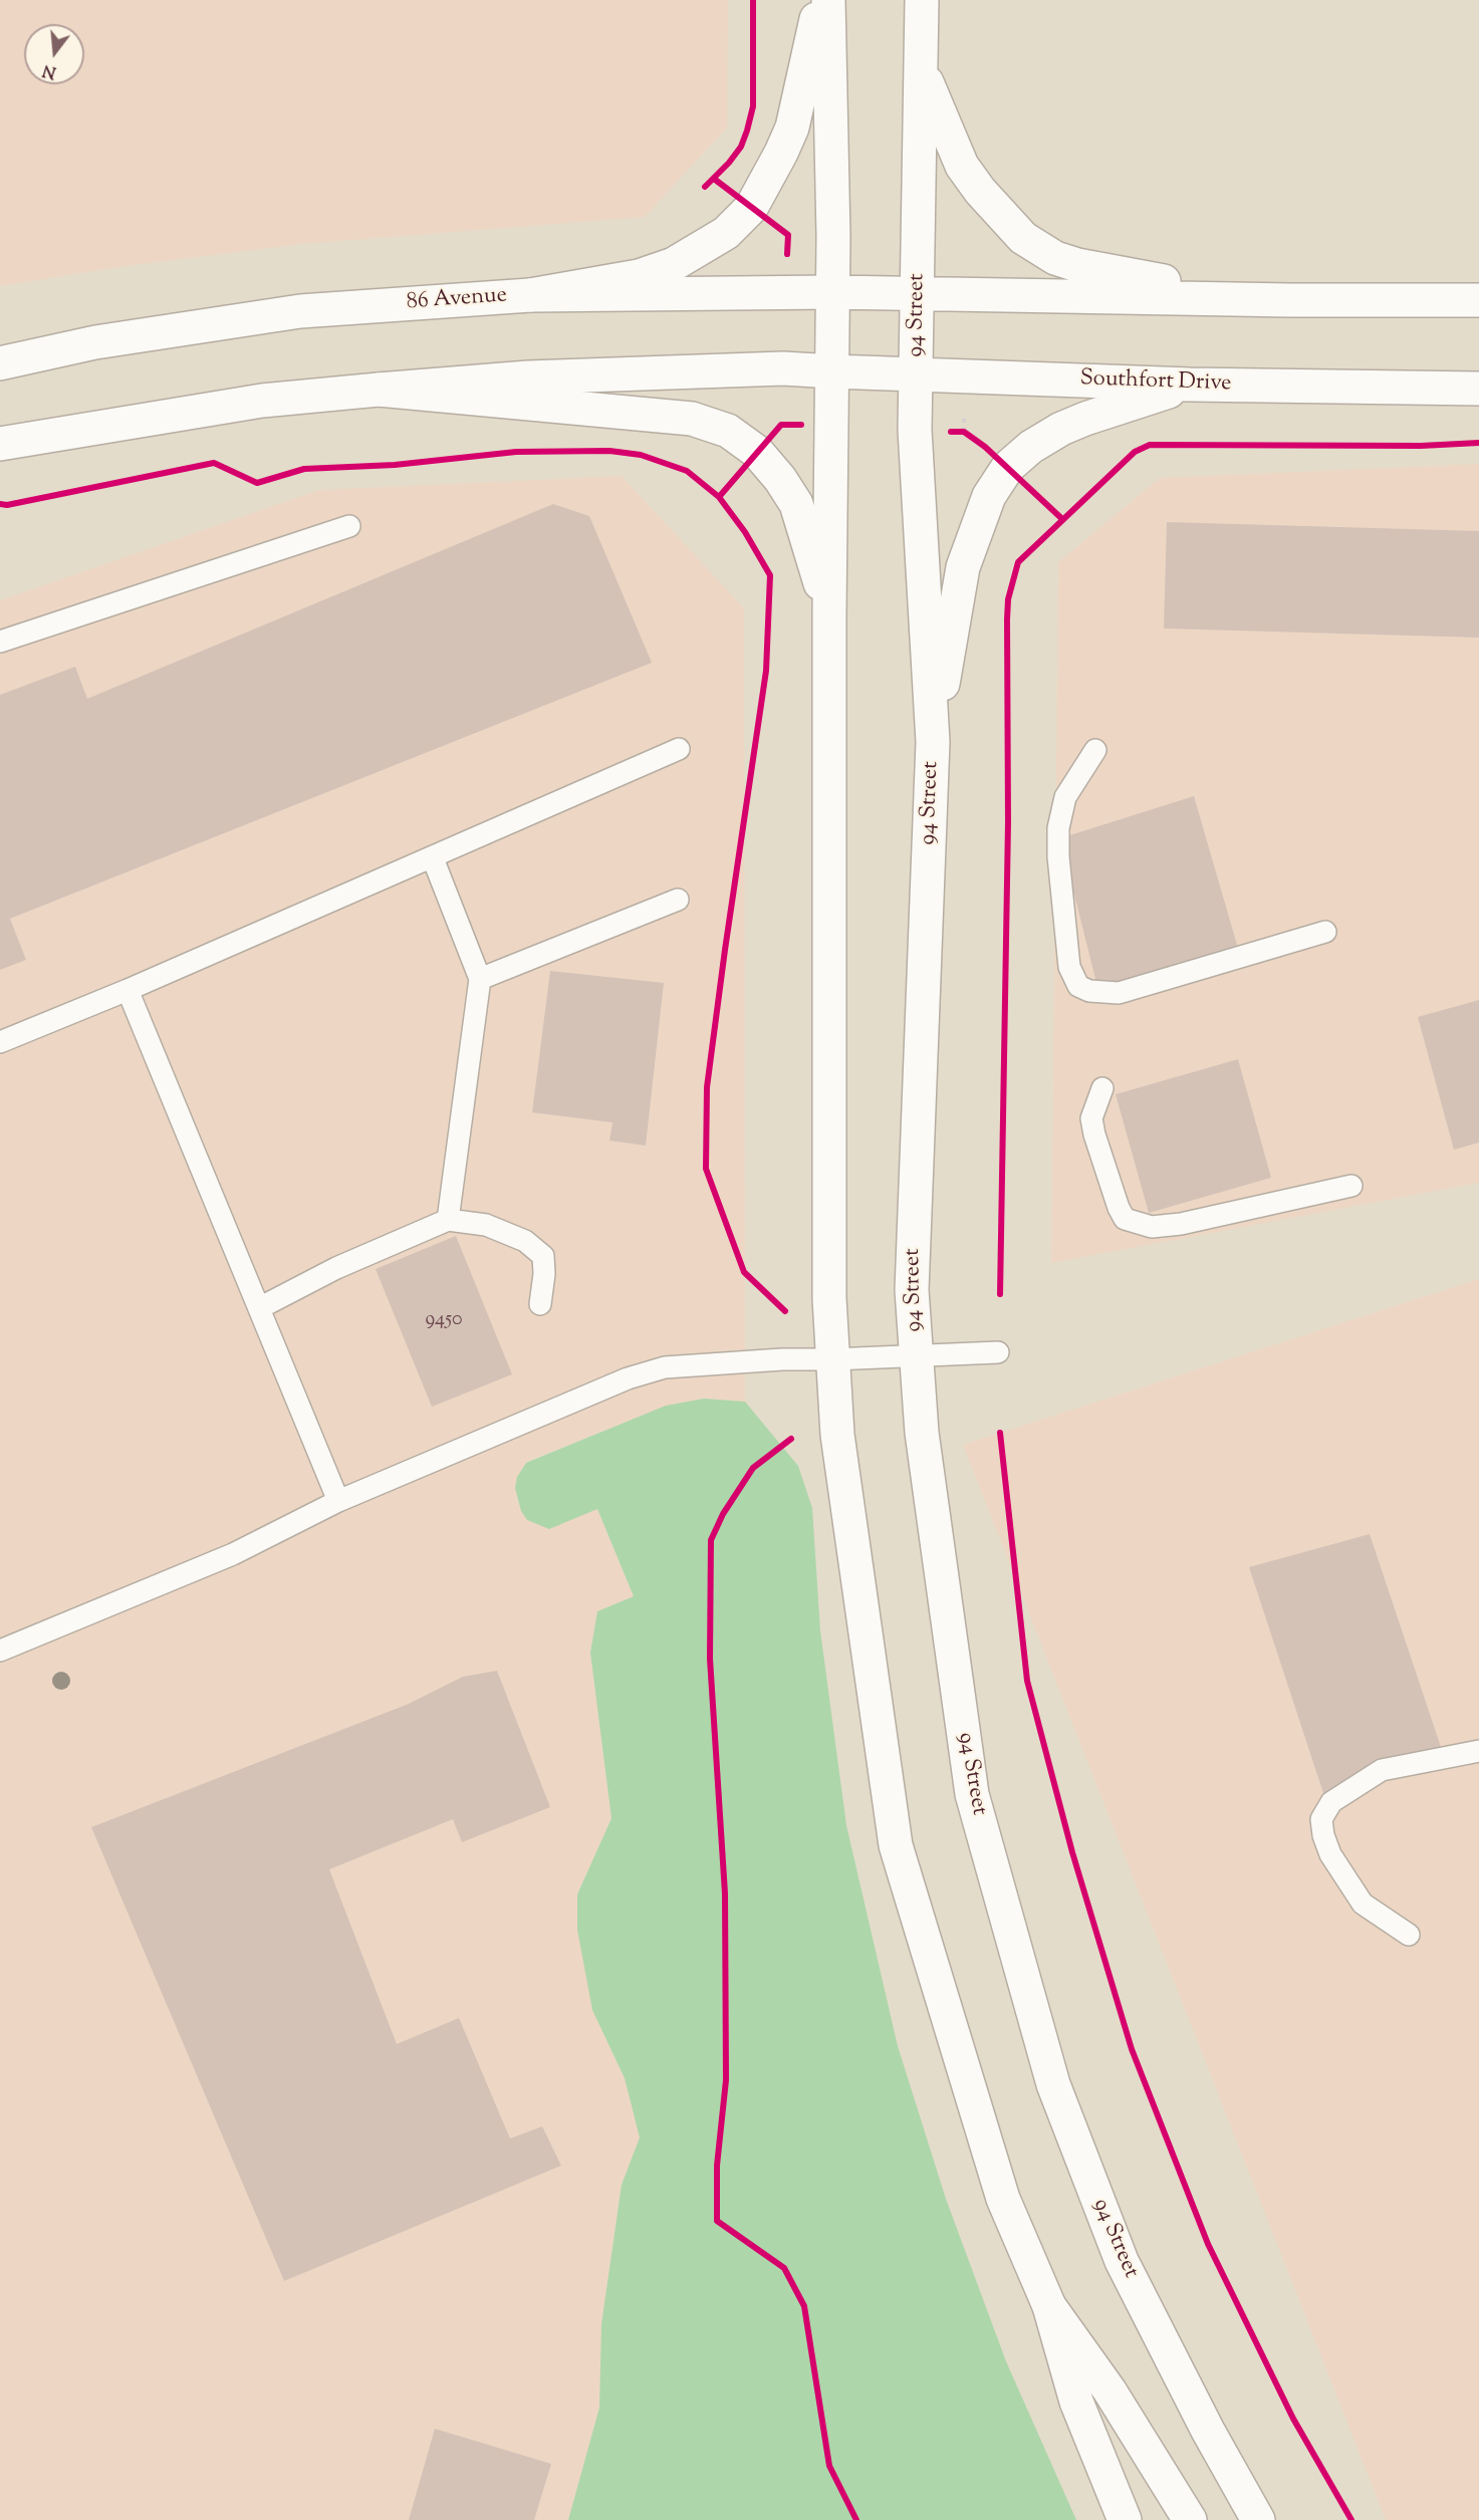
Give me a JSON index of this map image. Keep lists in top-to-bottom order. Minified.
{"streets":{"main road":["86 Avenue","94 Street","Southfort Drive"]},"crossings":[["86 Avenue","94 Street"],["94 Street","Southfort Drive"]],"house_numbers":["9450"],"north":"bottom"}
